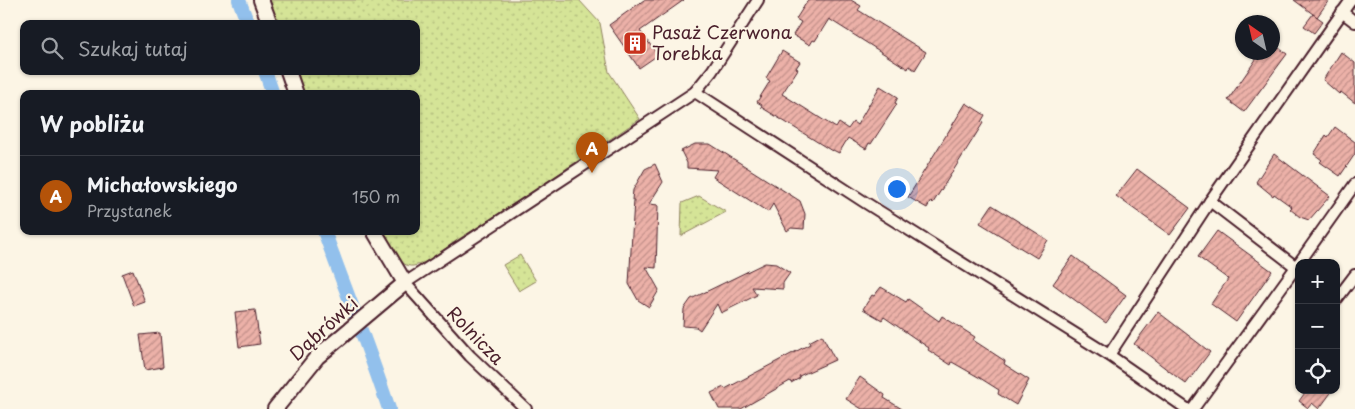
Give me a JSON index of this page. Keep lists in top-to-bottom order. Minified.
{"streets":{"street":["Dąbrówki","Rolnicza"]},"crossings":[["Dąbrówki","Rolnicza"]],"places":{"building":["Pasaż Czerwona Torebka"]},"north":"top left","page":{"search":"Szukaj tutaj","heading":"W pobliżu","pins":"A","list":[{"mark":"A","name":"Michałowskiego","note":"Przystanek","value":"150 m"}],"map_buttons":["+","−"]}}
